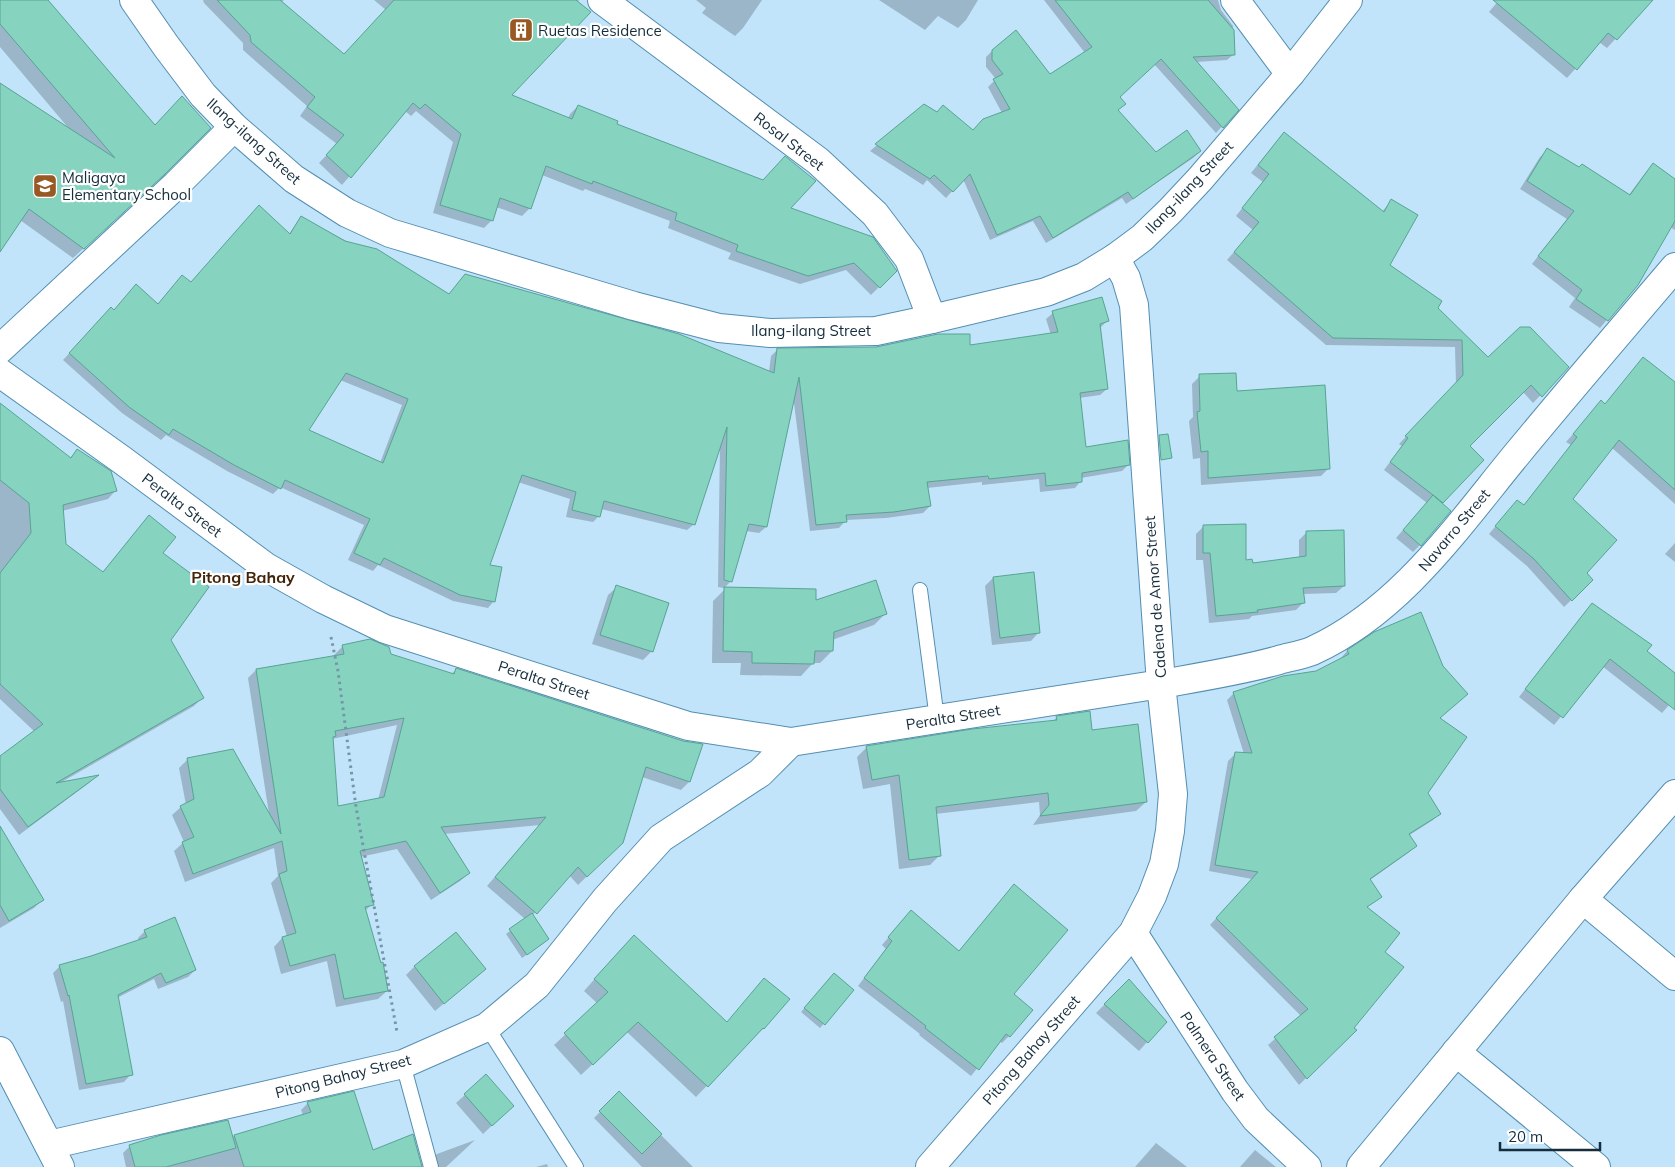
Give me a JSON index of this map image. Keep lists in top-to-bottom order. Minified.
{"streets":{"street":["Ilang-ilang Street","Rosal Street","Peralta Street","Navarro Street","Cadena de Amor Street","Pitong Bahay Street","Palmera Street"]},"crossings":[["Ilang-ilang Street","Rosal Street"],["Ilang-ilang Street","Cadena de Amor Street"],["Peralta Street","Navarro Street"],["Peralta Street","Cadena de Amor Street"],["Peralta Street","Pitong Bahay Street"],["Navarro Street","Cadena de Amor Street"],["Cadena de Amor Street","Pitong Bahay Street"],["Cadena de Amor Street","Palmera Street"],["Pitong Bahay Street","Palmera Street"]],"districts":["Pitong Bahay"],"places":{"building":["Ruetas Residence"],"school or university":["Maligaya Elementary School"]},"scale_bar":"20 m"}
